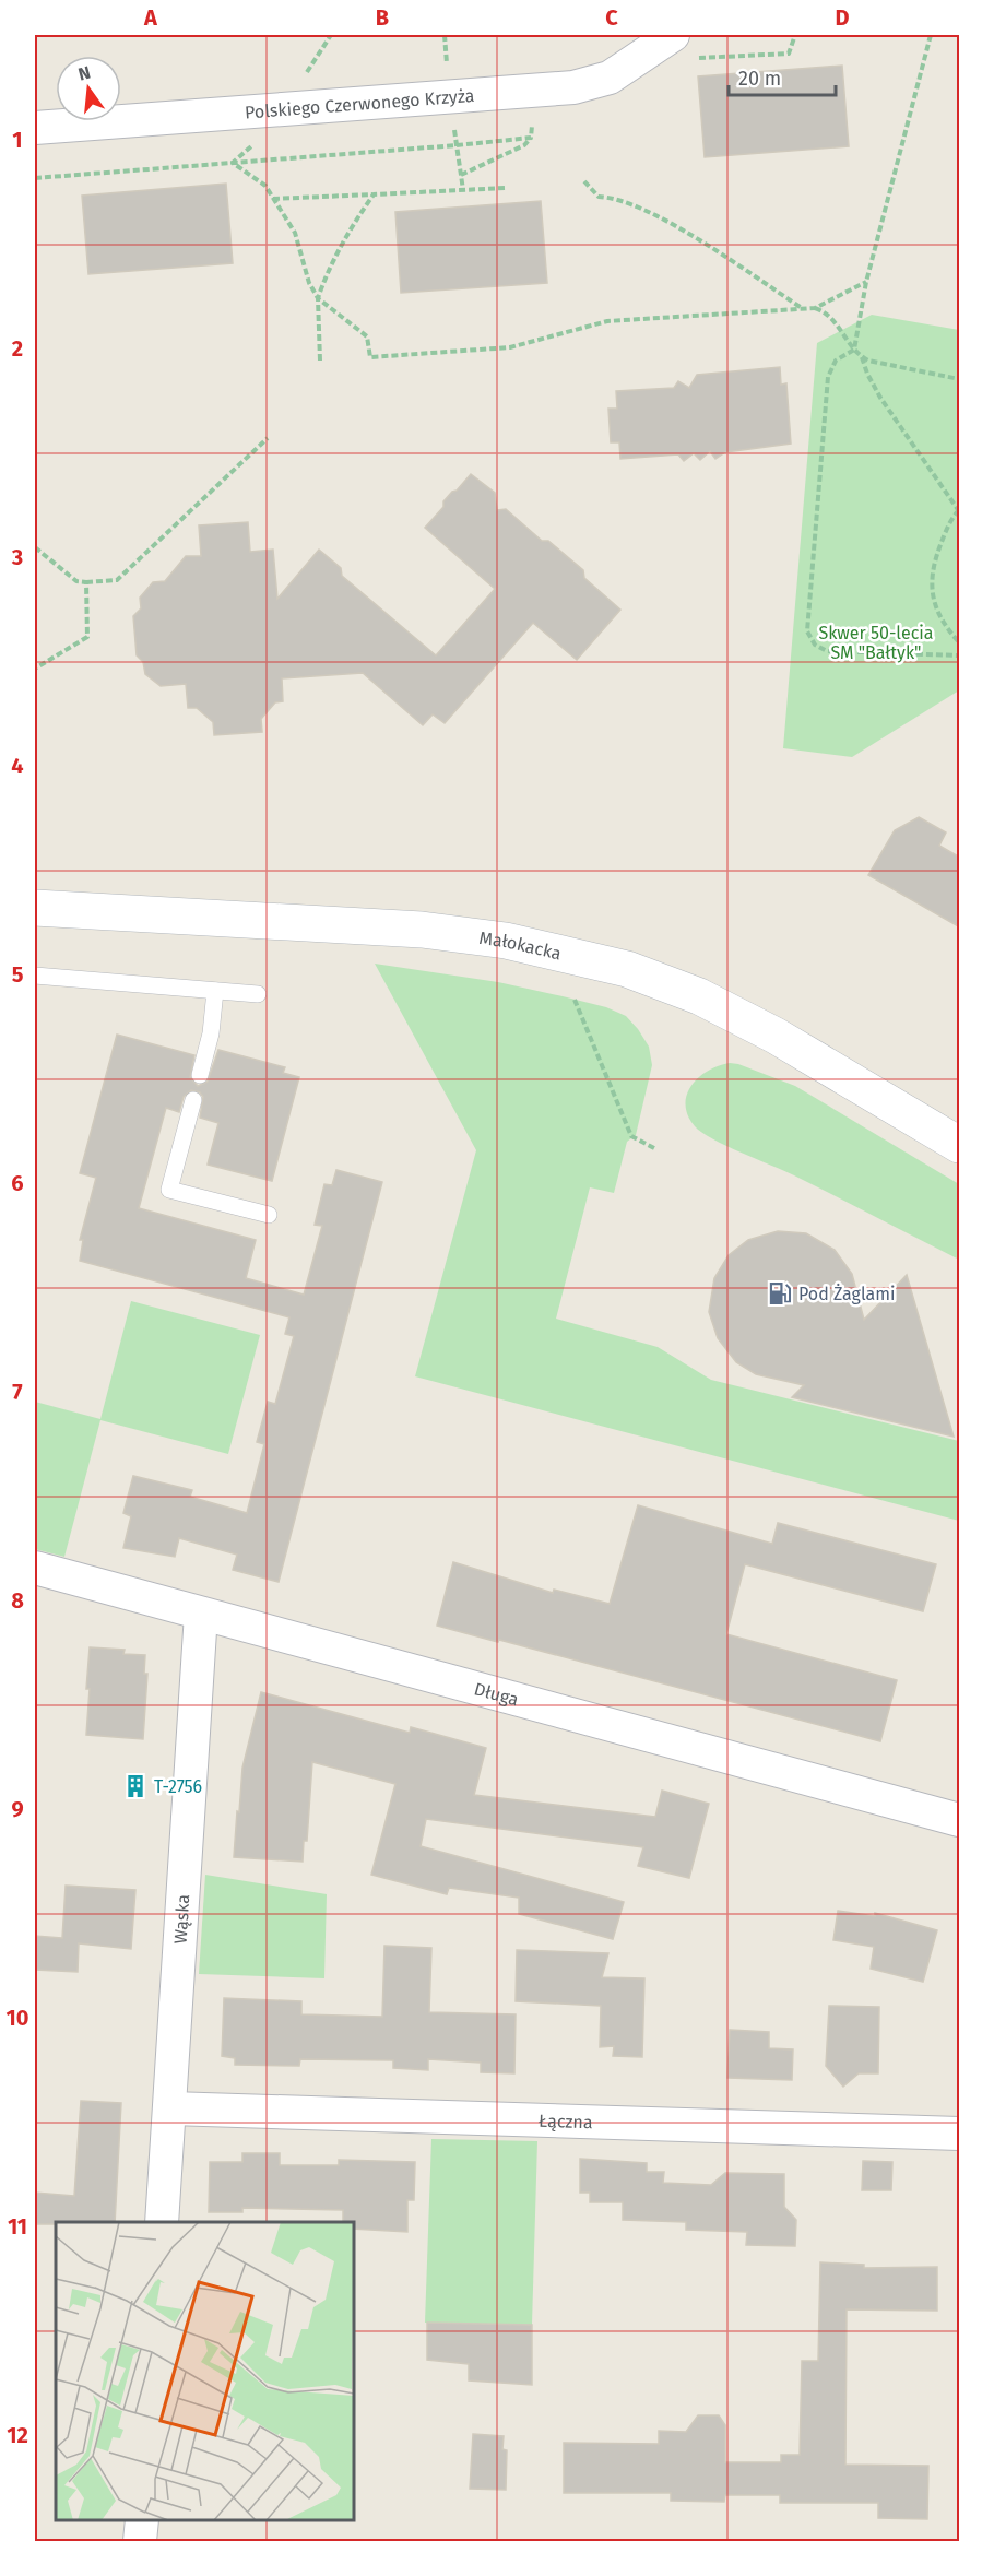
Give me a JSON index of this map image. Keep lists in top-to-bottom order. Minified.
{"streets":{"main road":["Małokacka"],"street":["Polskiego Czerwonego Krzyża","Długa","Wąska","Łączna"]},"crossings":[["Długa","Wąska"],["Wąska","Łączna"]],"parks":["Skwer 50-lecia SM \"Bałtyk\""],"places":{"fuel station":["Pod Żaglami"],"building":["T-2756"]},"scale_bar":"20 m","north":"top","grid":{"columns":["A","B","C","D"],"rows":["1","2","3","4","5","6","7","8","9","10","11","12"]}}
